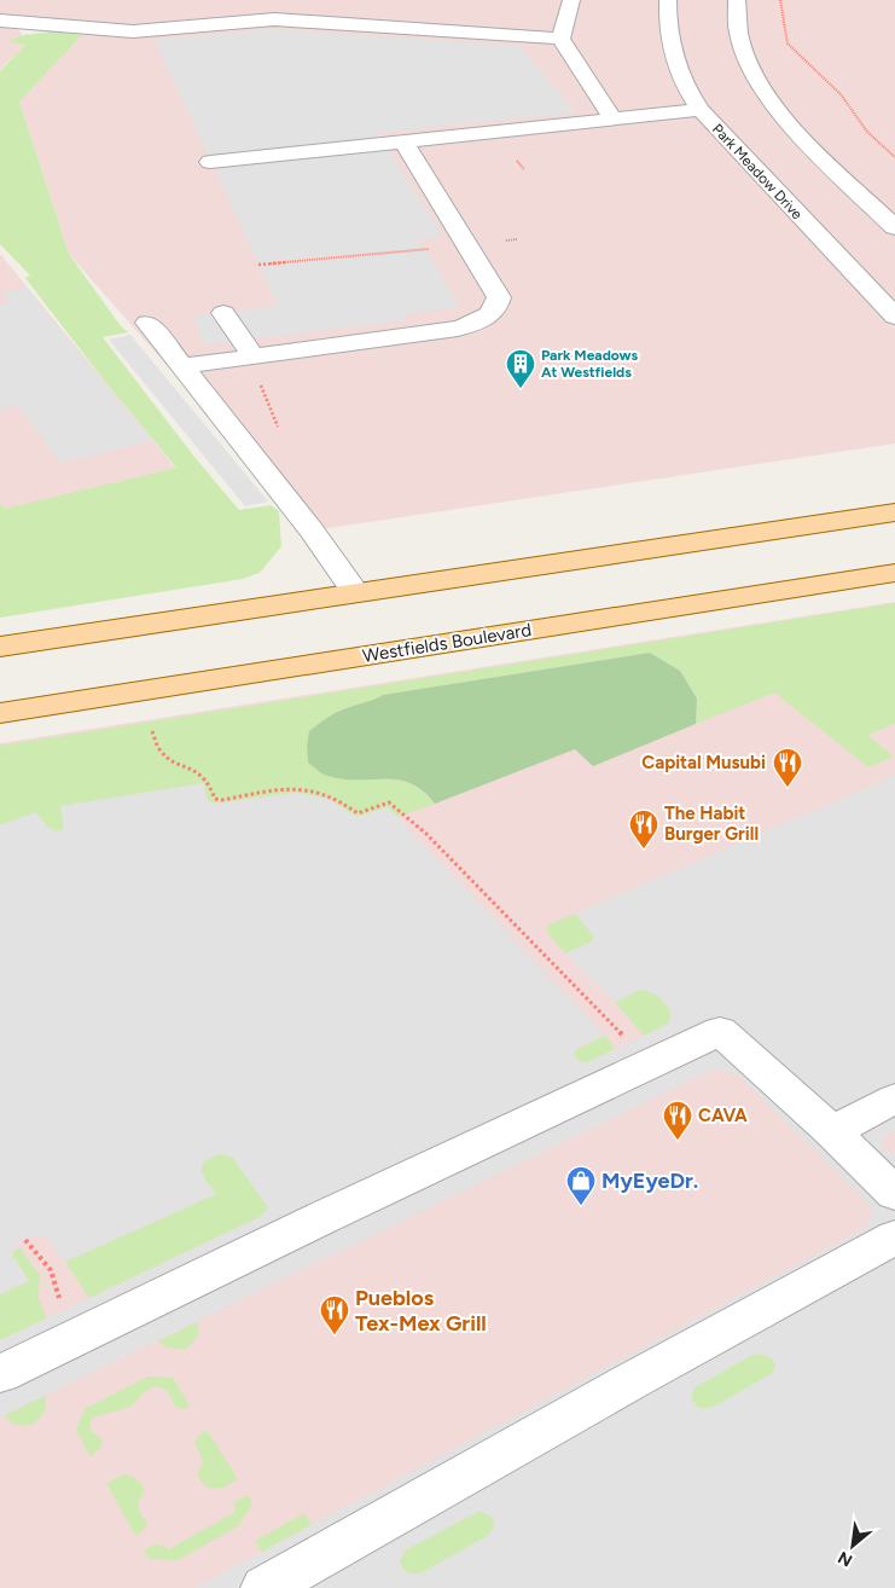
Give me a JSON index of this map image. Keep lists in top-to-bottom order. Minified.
{"streets":{"main road":["Westfields Boulevard"],"street":["Park Meadow Drive"]},"places":{"building":["Park Meadows At Westfields"],"restaurant":["Capital Musubi","The Habit Burger Grill","CAVA","Pueblos Tex-Mex Grill"],"shop":["MyEyeDr."]},"north":"bottom left"}
